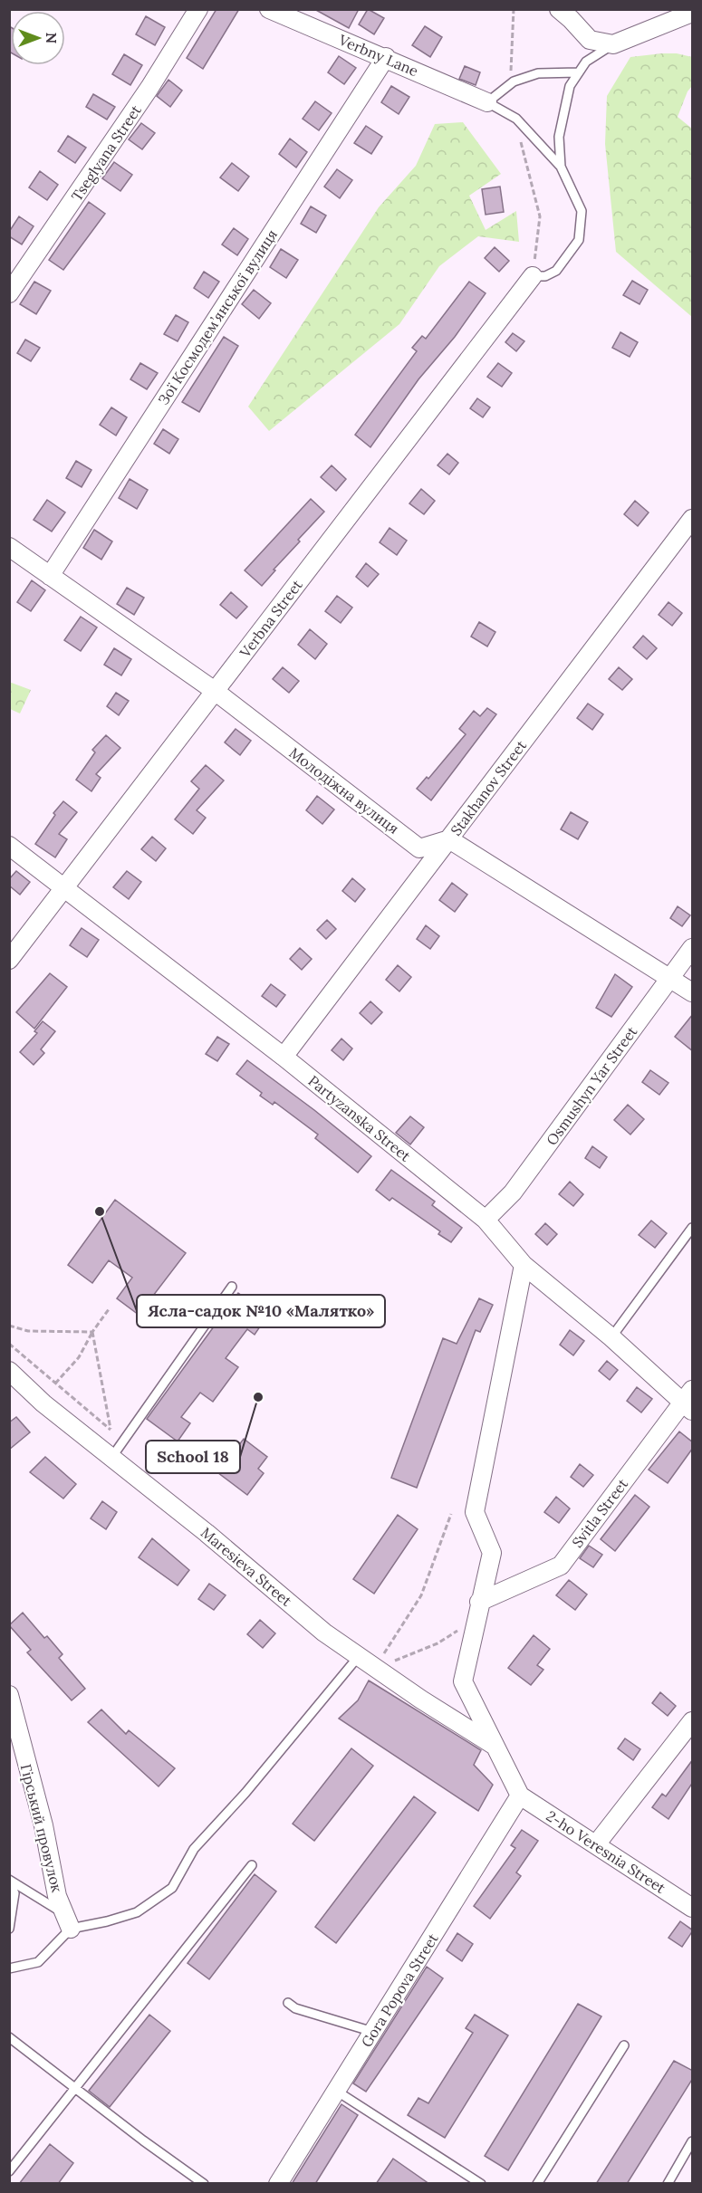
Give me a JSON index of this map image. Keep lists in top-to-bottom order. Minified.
{"streets":{"street":["Verbny Lane","Tseglyana Street","Зої Космодем’янської вулиця","Verbna Street","Stakhanov Street","Молодіжна вулиця","Osmushyn Yar Street","Partyzanska Street","Svitla Street","Maresieva Street","Гірський провулок","2-ho Veresnia Street","Gora Popova Street"]},"crossings":[["Verbny Lane","Зої Космодем’янської вулиця"],["Зої Космодем’янської вулиця","Молодіжна вулиця"],["Verbna Street","Молодіжна вулиця"],["Verbna Street","Partyzanska Street"],["Stakhanov Street","Молодіжна вулиця"],["Stakhanov Street","Partyzanska Street"],["Osmushyn Yar Street","Partyzanska Street"],["Partyzanska Street","Svitla Street"],["2-ho Veresnia Street","Gora Popova Street"]],"places":["Ясла-садок №10 «Малятко»","School 18"],"north":"right"}
